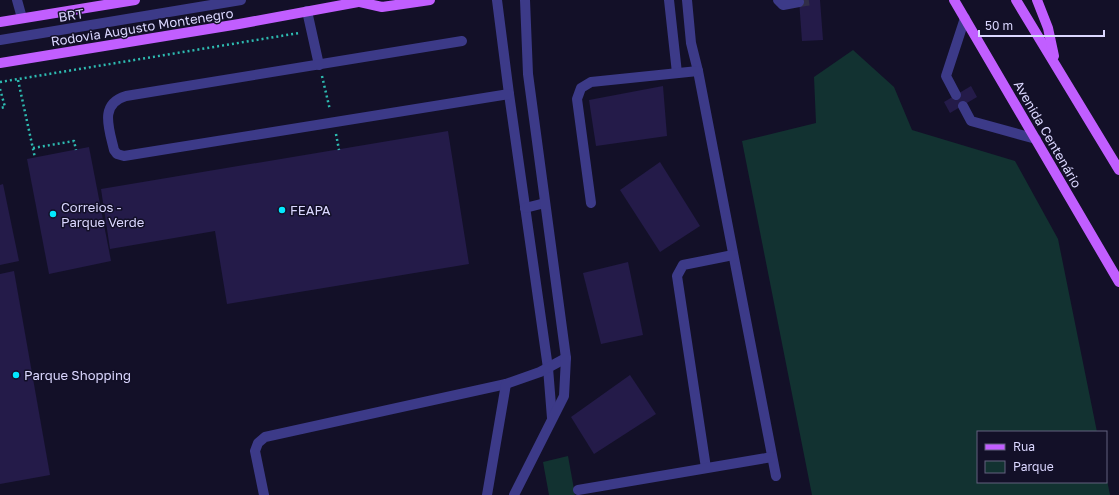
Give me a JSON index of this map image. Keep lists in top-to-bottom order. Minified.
{"streets":{"main road":["Rodovia Augusto Montenegro","Avenida Centenário"],"street":["BRT"]},"places":["FEAPA","Correios - Parque Verde","Parque Shopping"],"legend":["Rua","Parque"],"scale_bar":"50 m"}
